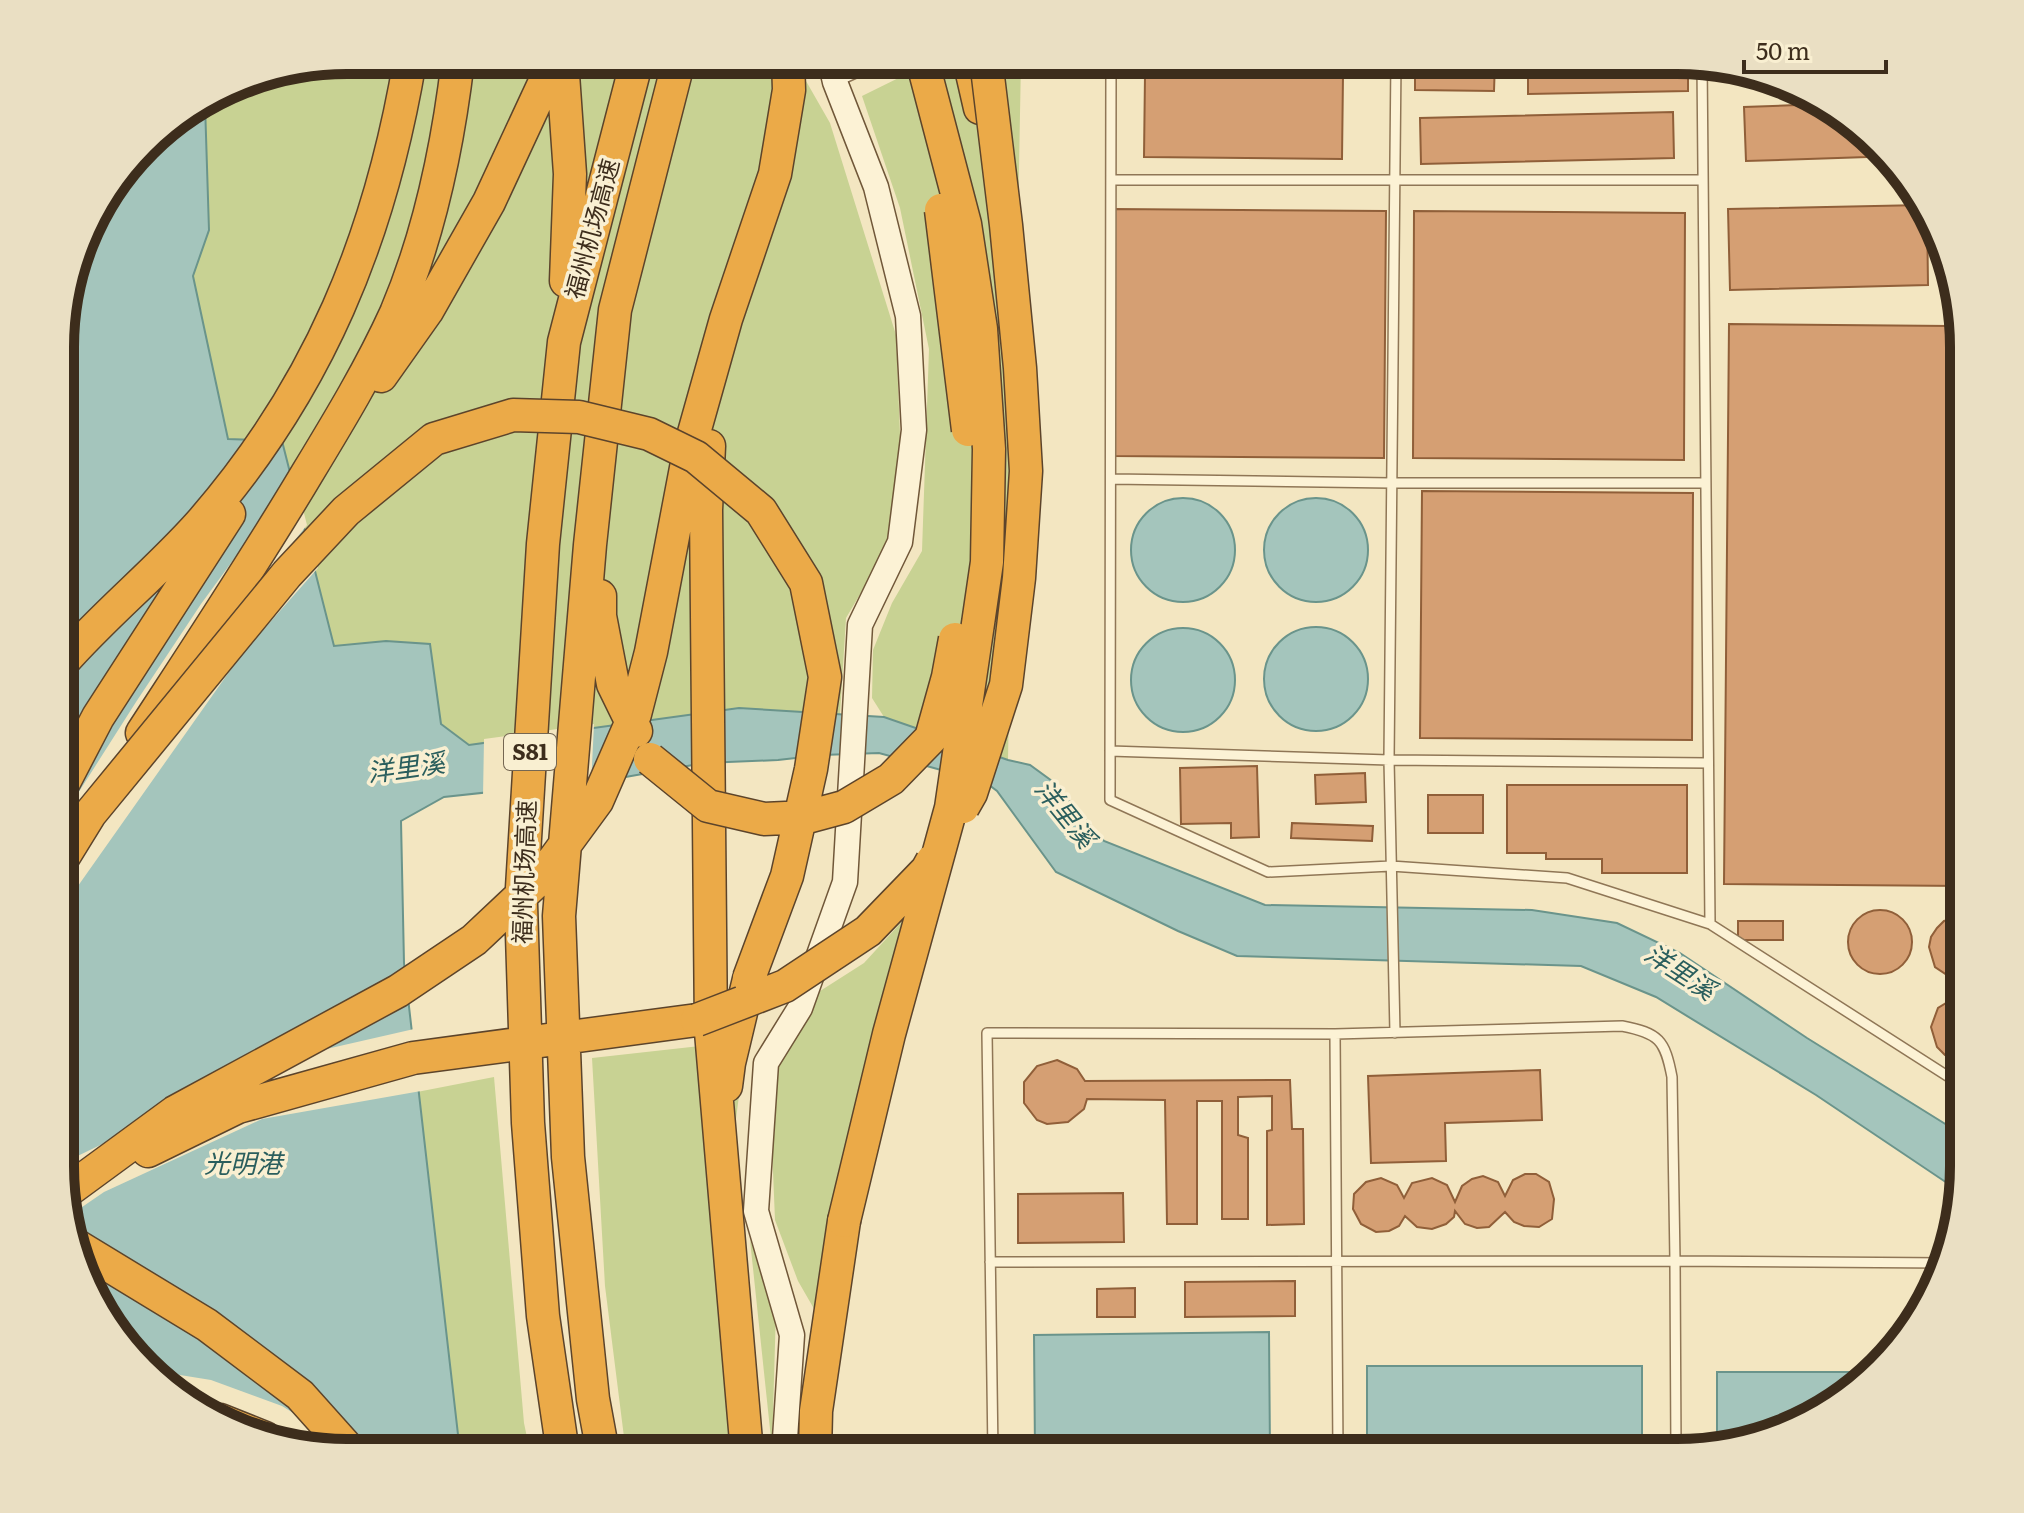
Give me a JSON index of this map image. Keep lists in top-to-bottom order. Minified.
{"streets":{"highway":["福州机场高速","S81"]},"water":["洋里溪","光明港"],"scale_bar":"50 m"}
